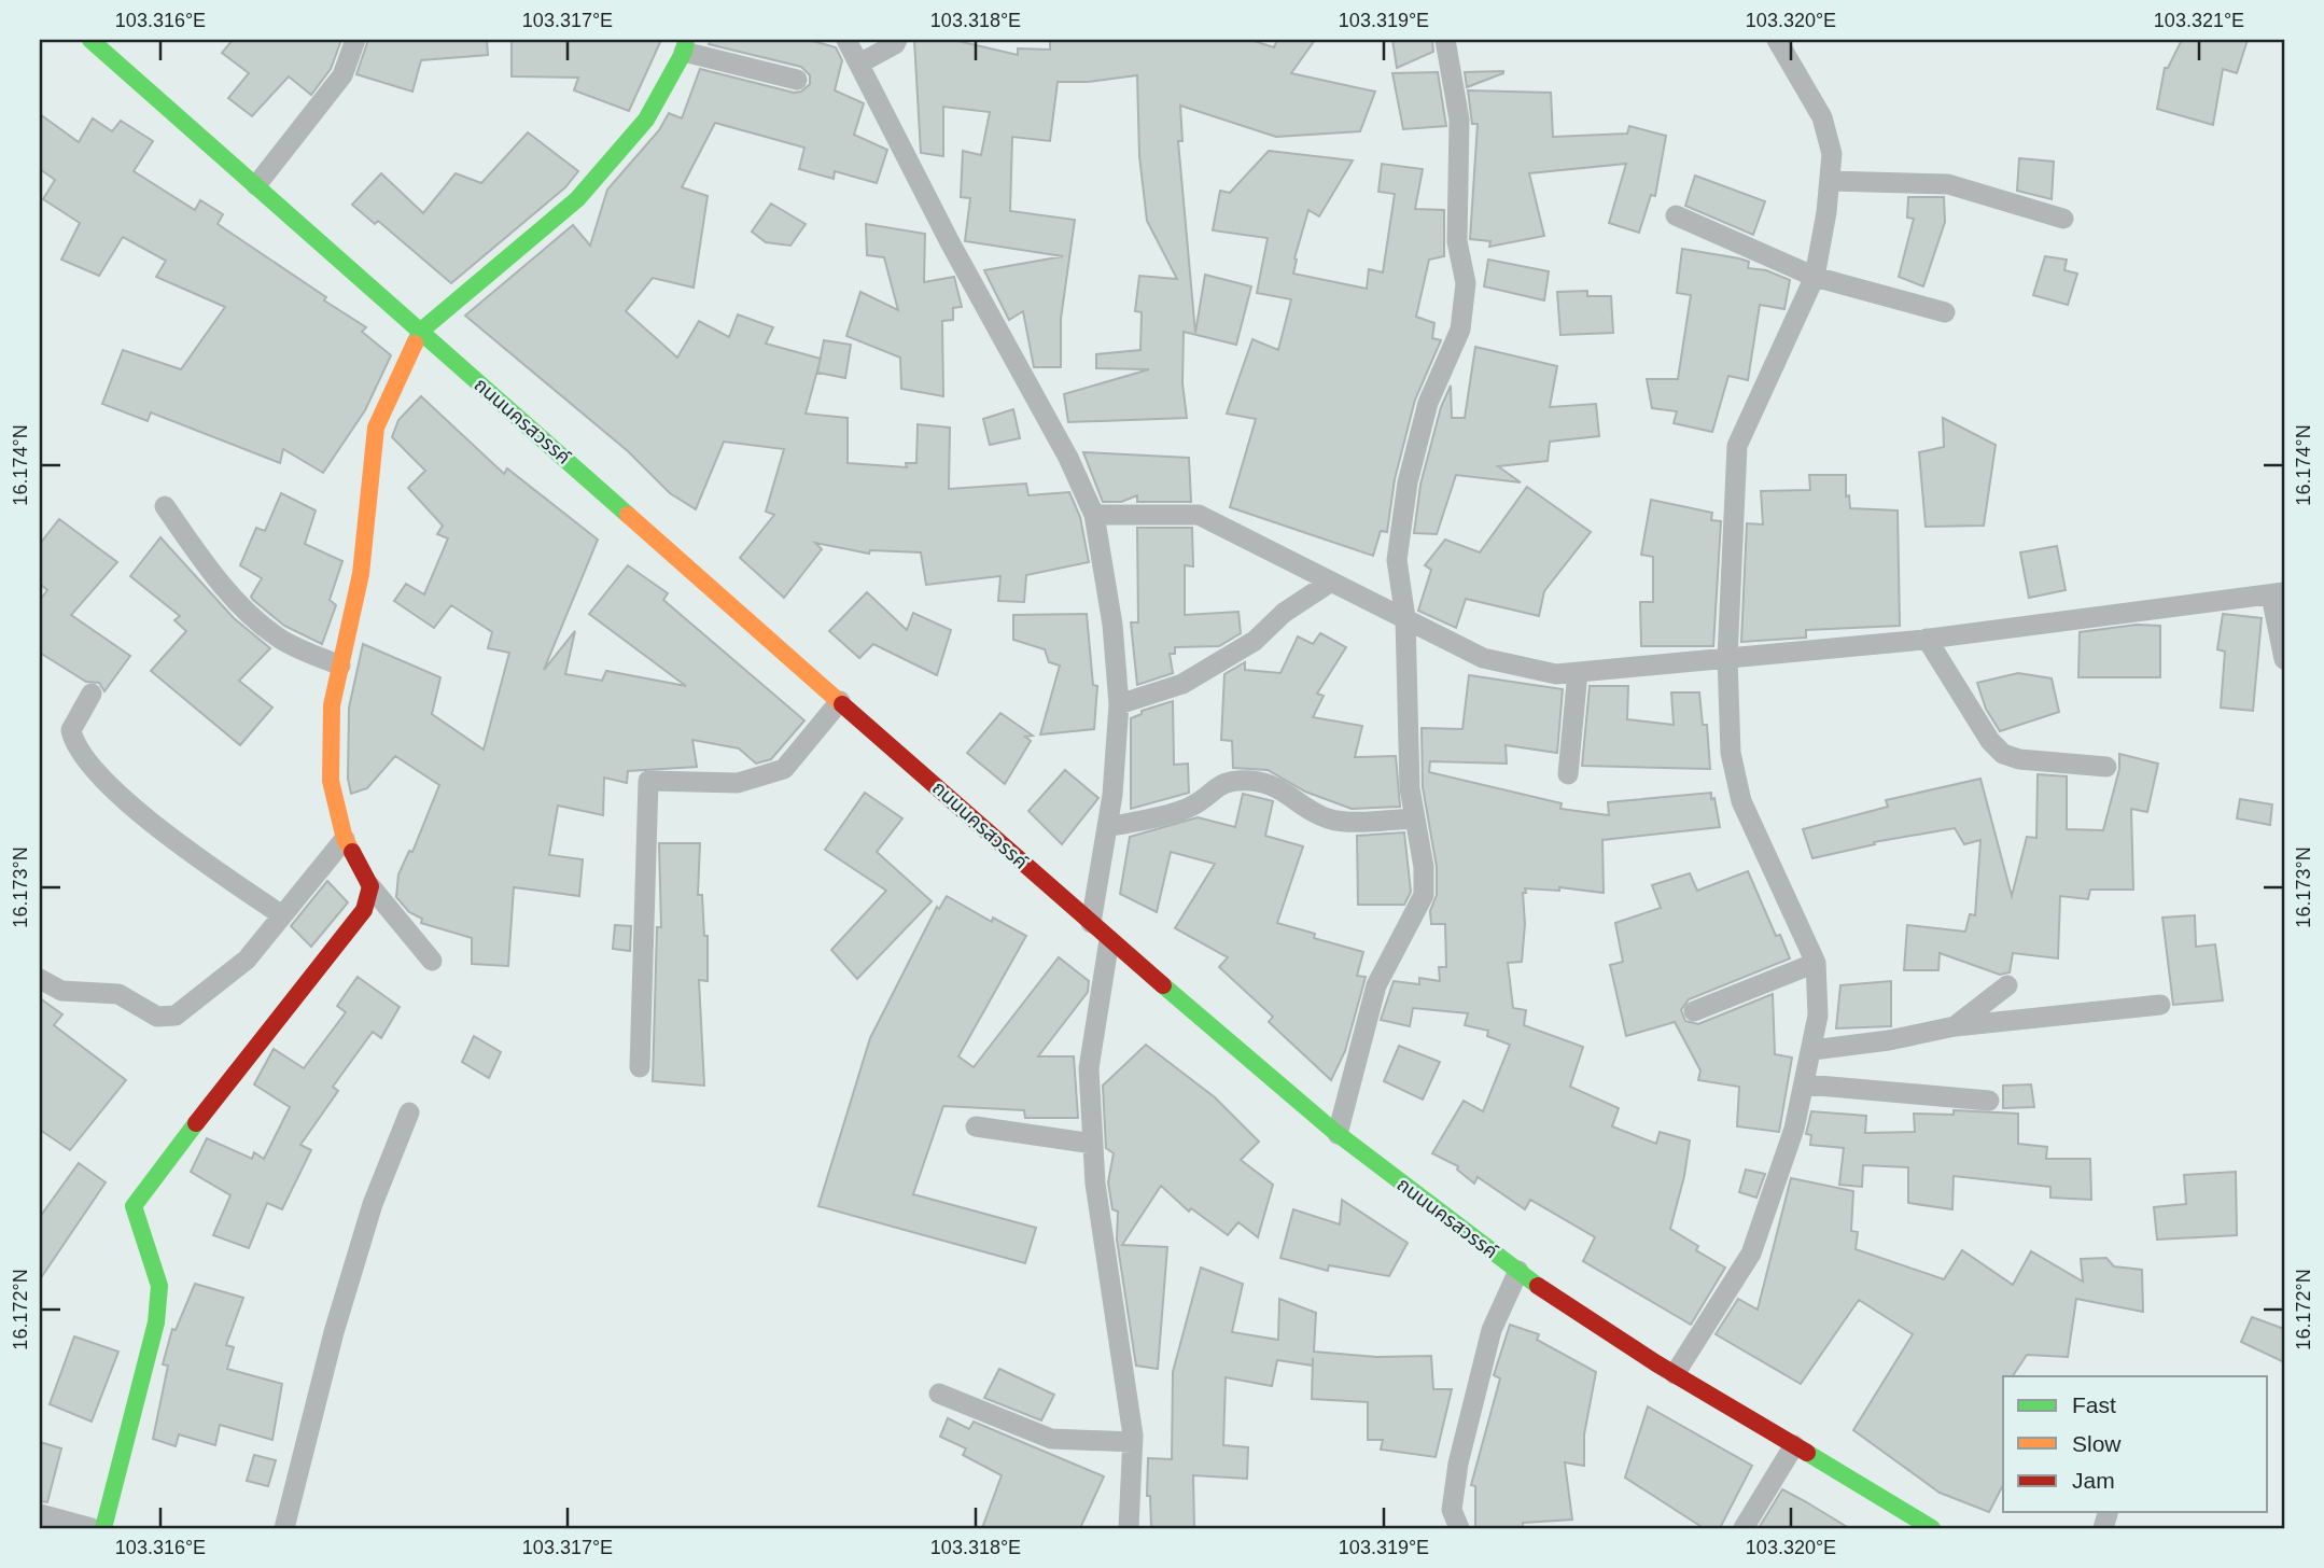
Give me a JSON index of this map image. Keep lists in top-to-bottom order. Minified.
{"streets":{"main road":["ถนนนครสวรรค์"]},"legend":["Fast","Slow","Jam"],"coordinates":["103.316°E","103.317°E","103.318°E","103.319°E","103.320°E","103.321°E","16.174°N","16.173°N","16.172°N"]}
